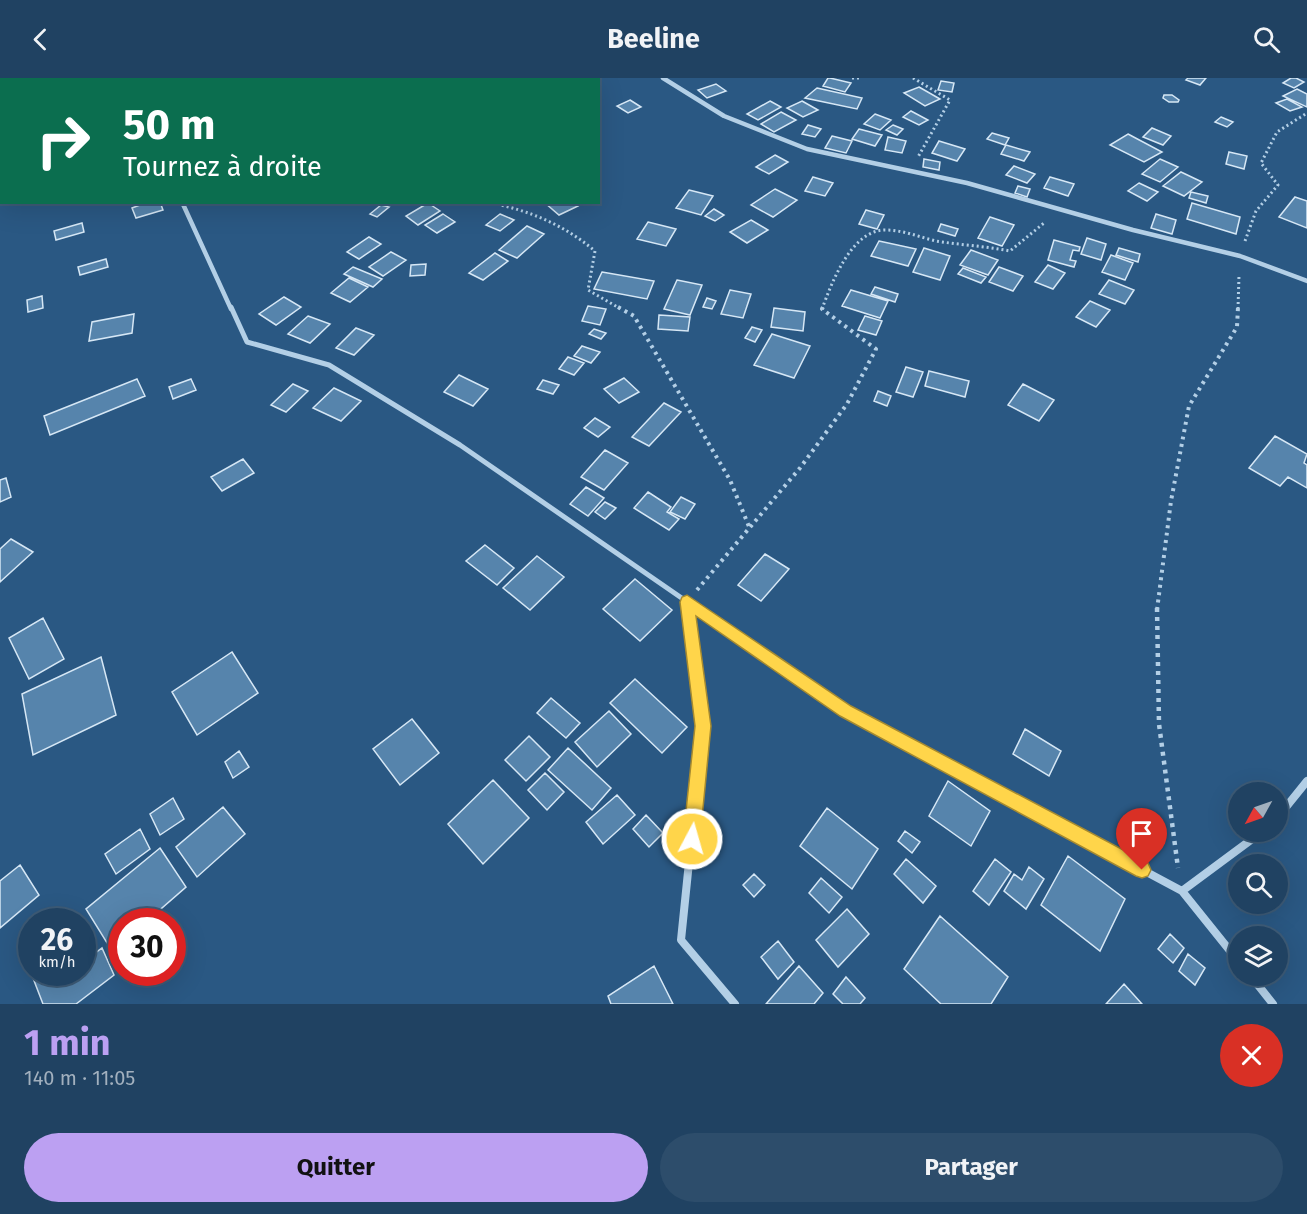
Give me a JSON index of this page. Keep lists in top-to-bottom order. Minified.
{"north":"bottom left","page":{"header":"Beeline","turn":["50 m","Tournez à droite"],"speed":"26 km/h","limit":"30","heading":["1 min","140 m · 11:05"],"buttons":["Quitter","Partager"]}}
